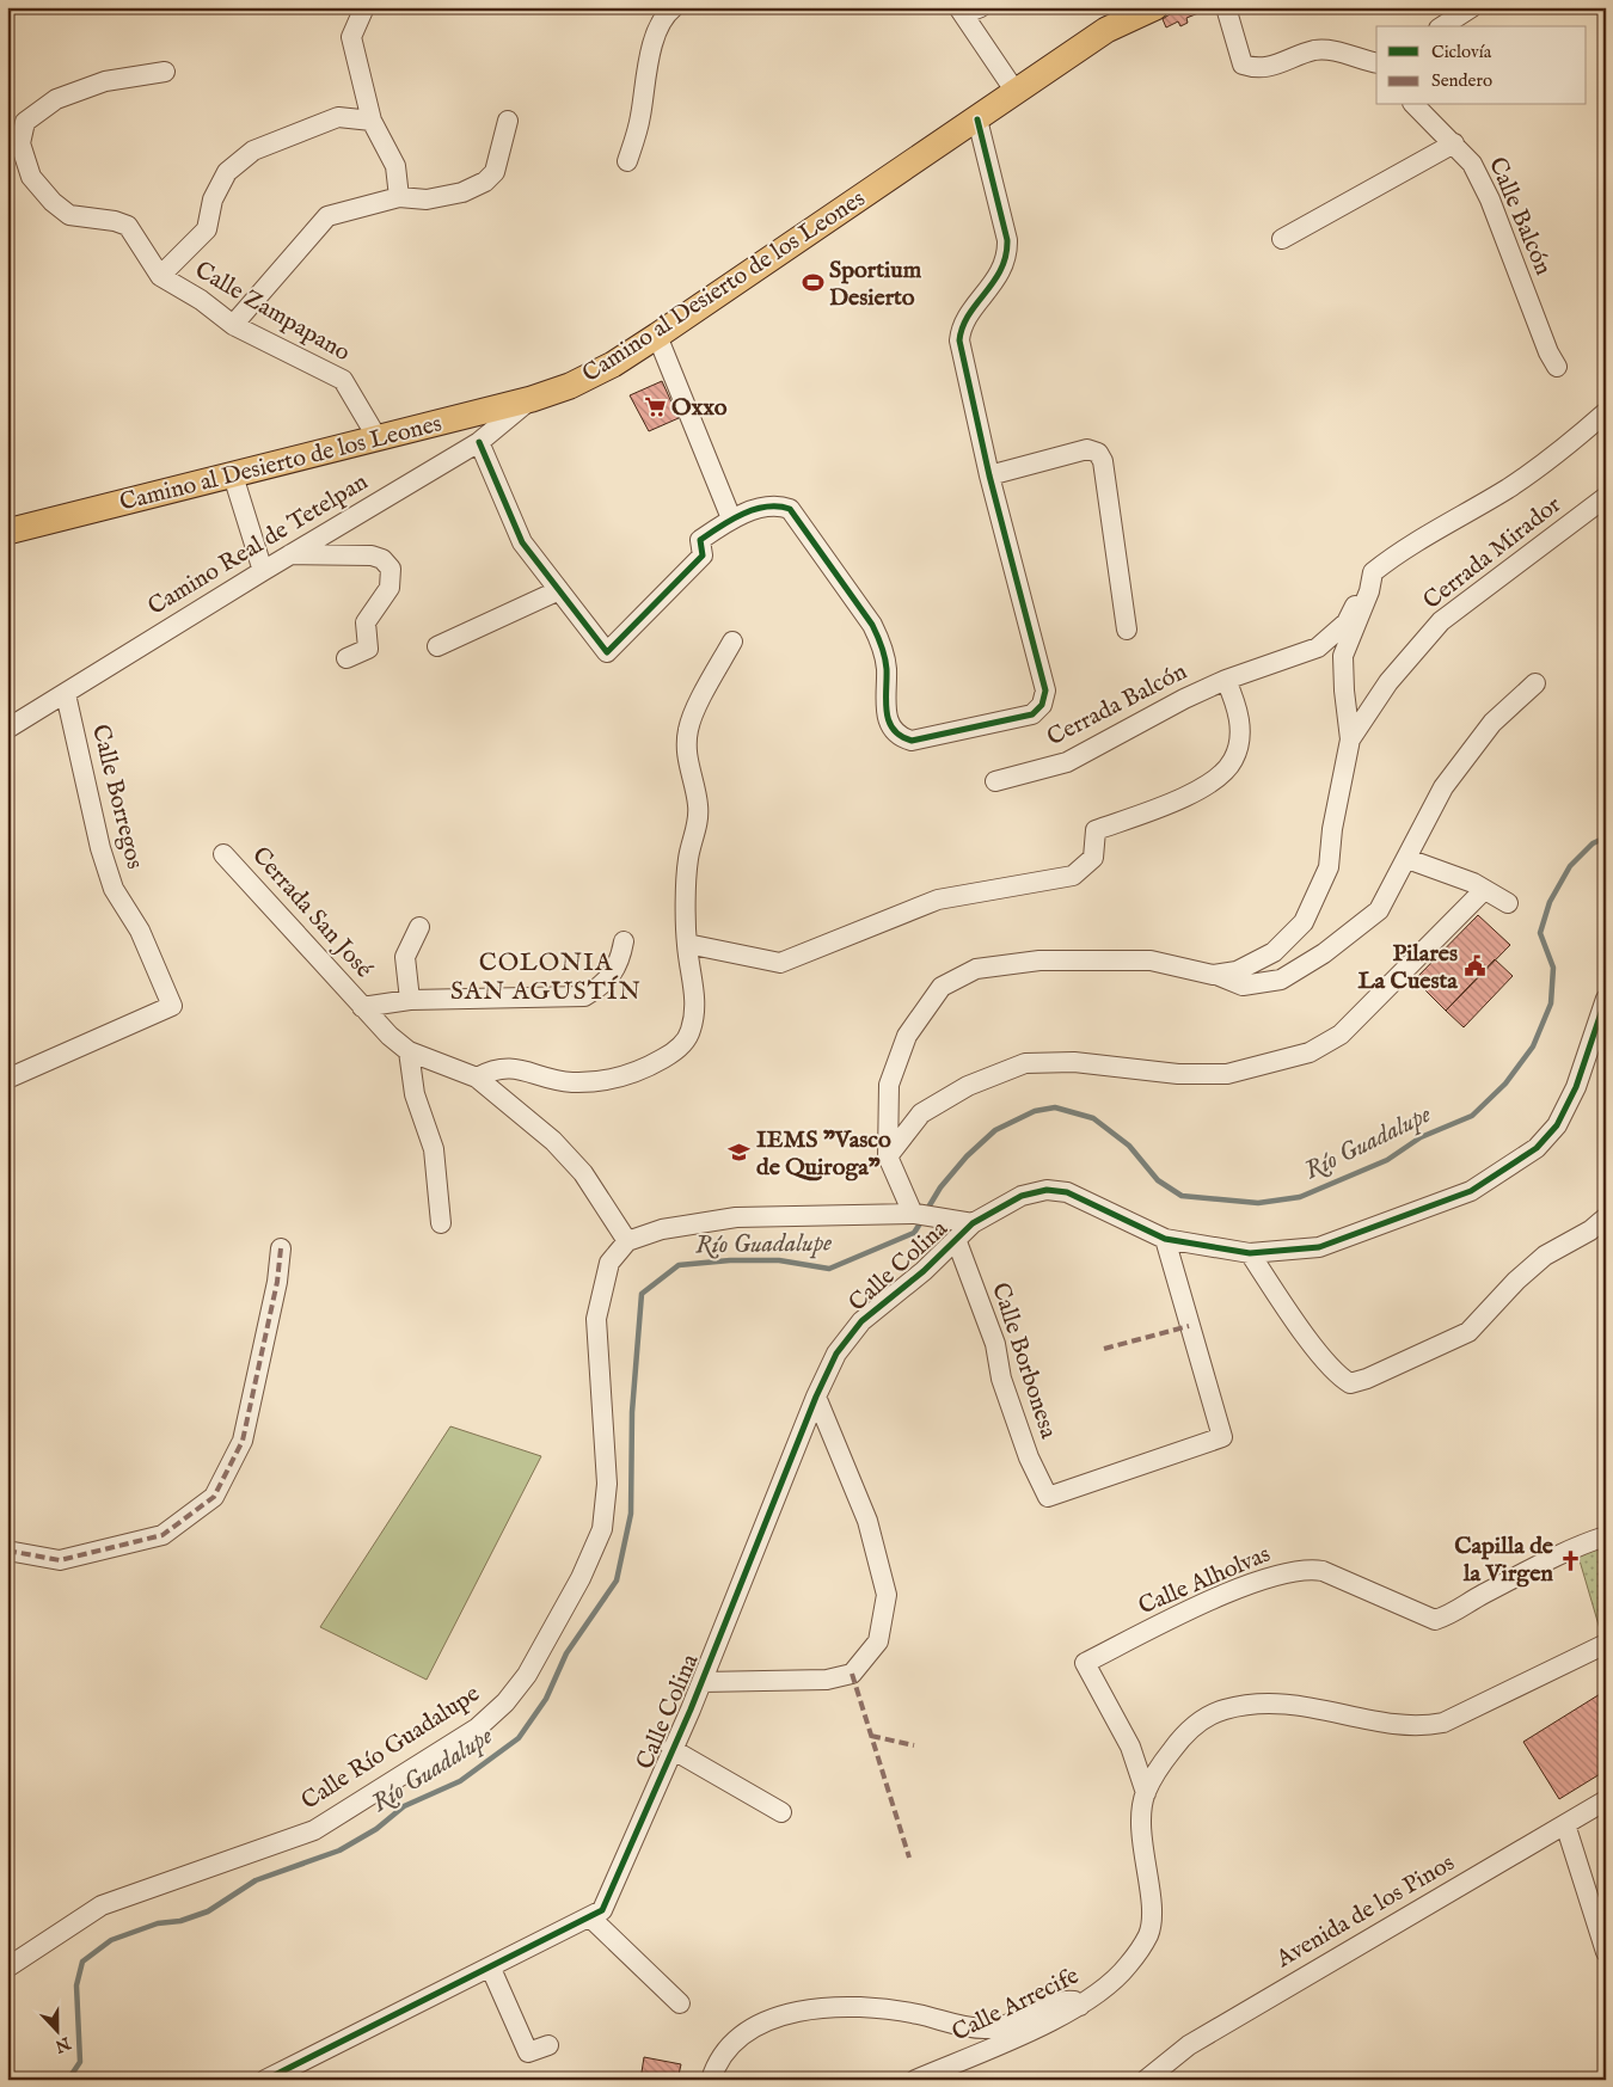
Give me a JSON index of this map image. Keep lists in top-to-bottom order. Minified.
{"streets":{"main road":["Camino al Desierto de los Leones"],"street":["Calle Balcón","Calle Zampapano","Camino Real de Tetelpan","Cerrada Mirador","Cerrada Balcón","Calle Borregos","Cerrada San José","Calle Colina","Calle Borbonesa","Calle Alholvas","Calle Río Guadalupe","Avenida de los Pinos","Calle Arrecife"]},"crossings":[["Camino al Desierto de los Leones","Calle Zampapano"],["Camino al Desierto de los Leones","Camino Real de Tetelpan"],["Camino Real de Tetelpan","Calle Borregos"],["Calle Colina","Calle Borbonesa"],["Calle Alholvas","Calle Arrecife"]],"districts":["COLONIA SAN AGUSTÍN"],"water":["Río Guadalupe"],"places":{"sports":["Sportium Desierto"],"supermarket":["Oxxo"],"public building":["Pilares La Cuesta"],"school or university":["IEMS \"Vasco de Quiroga\""],"church":["Capilla de la Virgen"]},"legend":["Ciclovía","Sendero"],"north":"bottom"}
